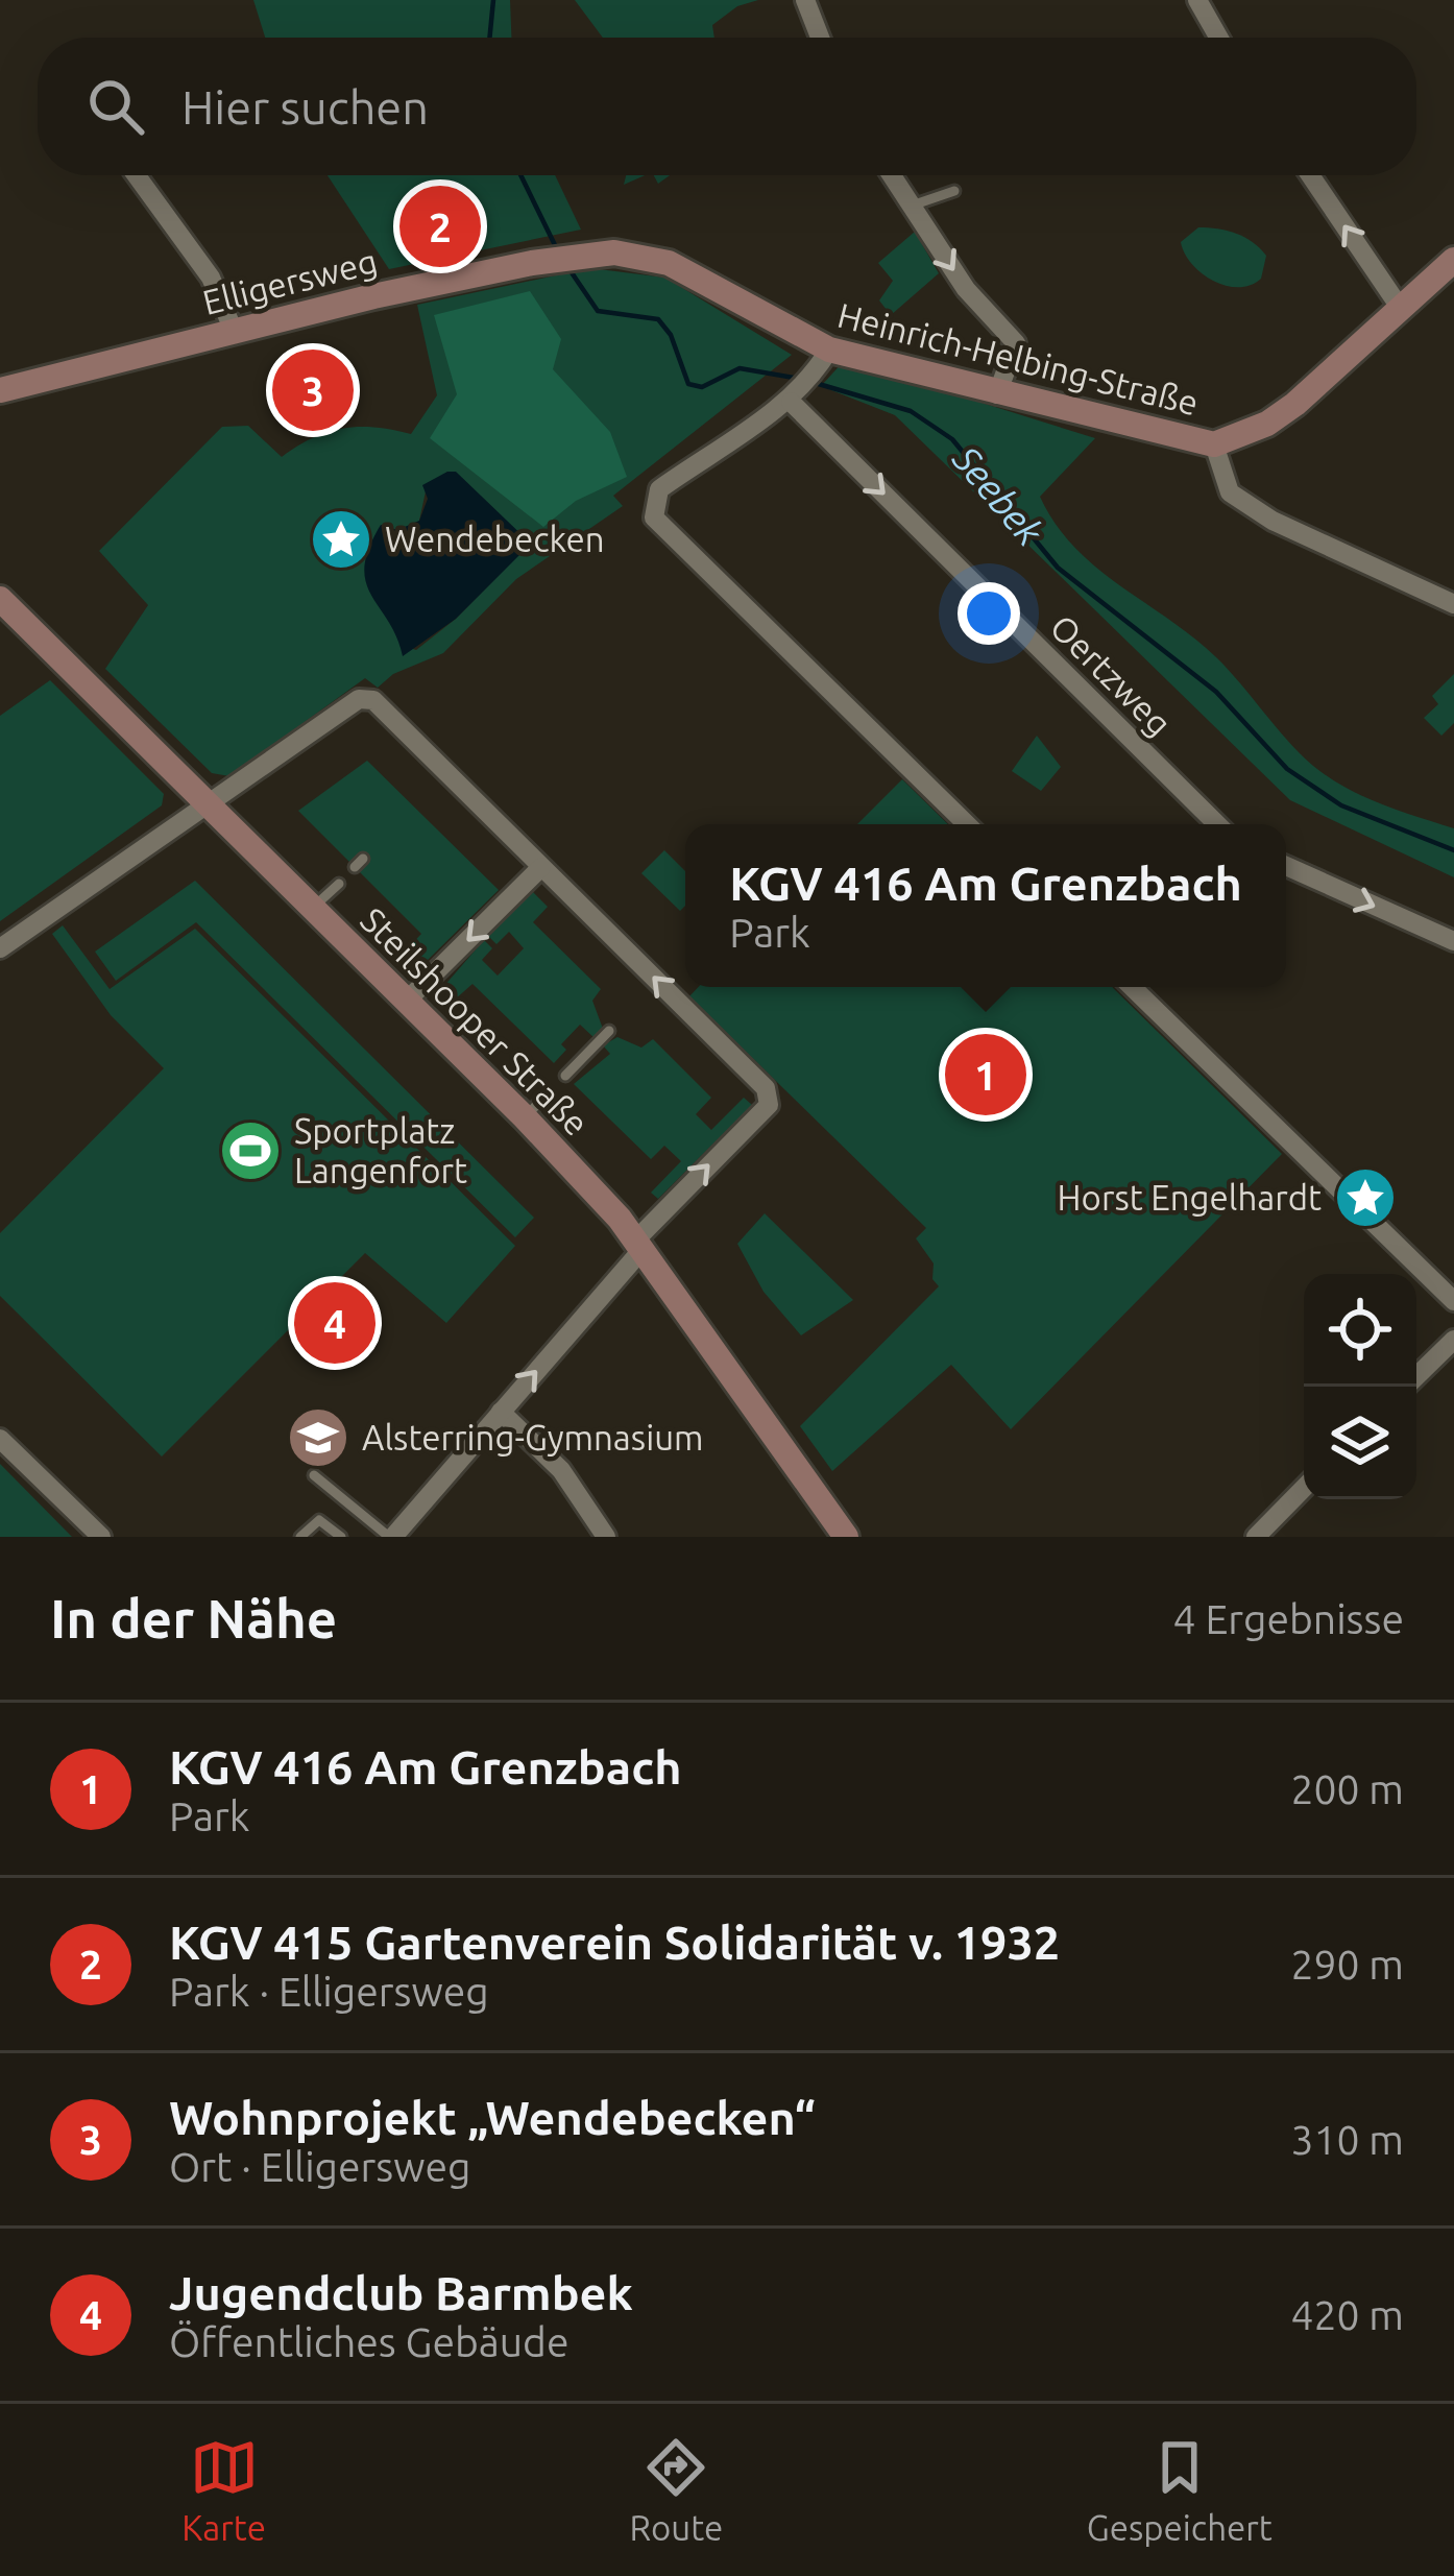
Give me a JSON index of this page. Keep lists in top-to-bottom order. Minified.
{"streets":{"street":["Elligersweg","Heinrich-Helbing-Straße","Oertzweg","Steilshooper Straße"]},"crossings":[["Elligersweg","Heinrich-Helbing-Straße"]],"one_way":["Oertzweg"],"water":["Seebek"],"places":{"place":["Wendebecken","Horst Engelhardt"],"sports":["Sportplatz Langenfort"],"school or university":["Alsterring-Gymnasium"]},"page":{"search":"Hier suchen","pins":["2","3","1","4"],"popup":["KGV 416 Am Grenzbach","Park"],"heading":["In der Nähe","4 Ergebnisse"],"list":[{"mark":"1","name":"KGV 416 Am Grenzbach","note":"Park","value":"200 m"},{"mark":"2","name":"KGV 415 Gartenverein Solidarität v. 1932","note":"Park · Elligersweg","value":"290 m"},{"mark":"3","name":"Wohnprojekt „Wendebecken“","note":"Ort · Elligersweg","value":"310 m"},{"mark":"4","name":"Jugendclub Barmbek","note":"Öffentliches Gebäude","value":"420 m"}],"nav":["Karte","Route","Gespeichert"]}}
